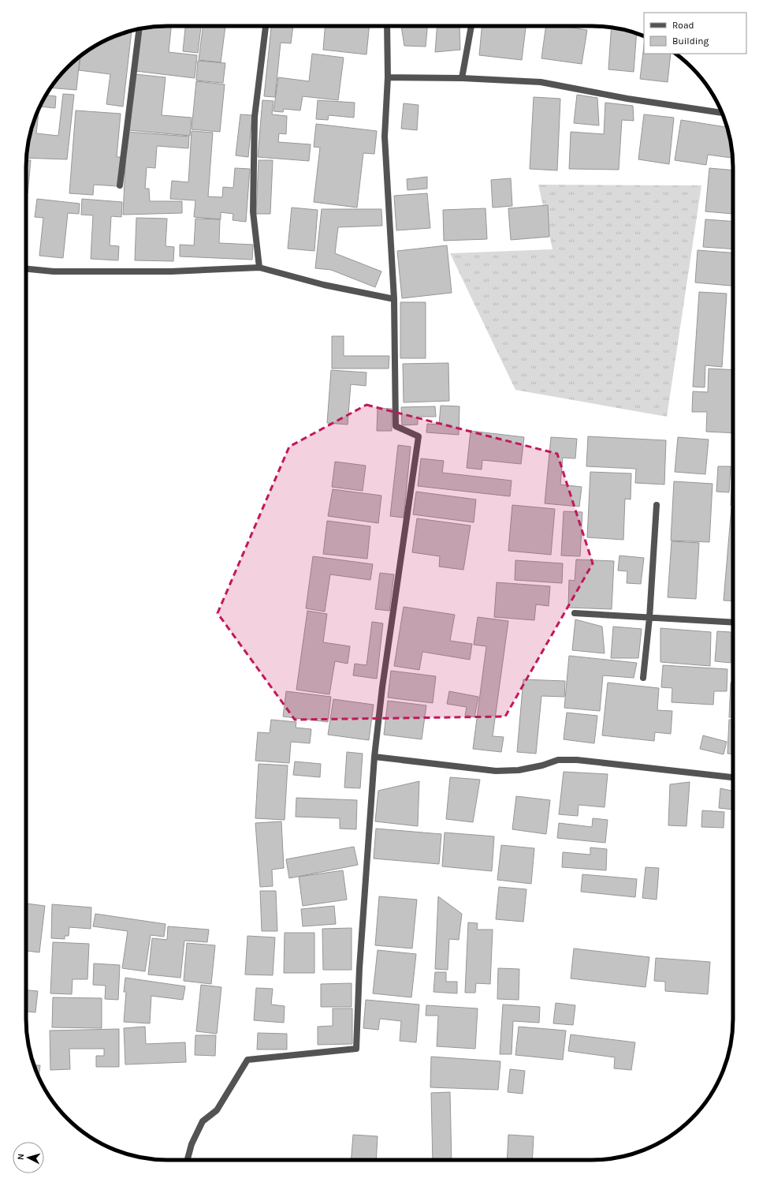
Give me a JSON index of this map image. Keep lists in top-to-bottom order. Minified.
{"legend":["Road","Building"],"north":"left"}
